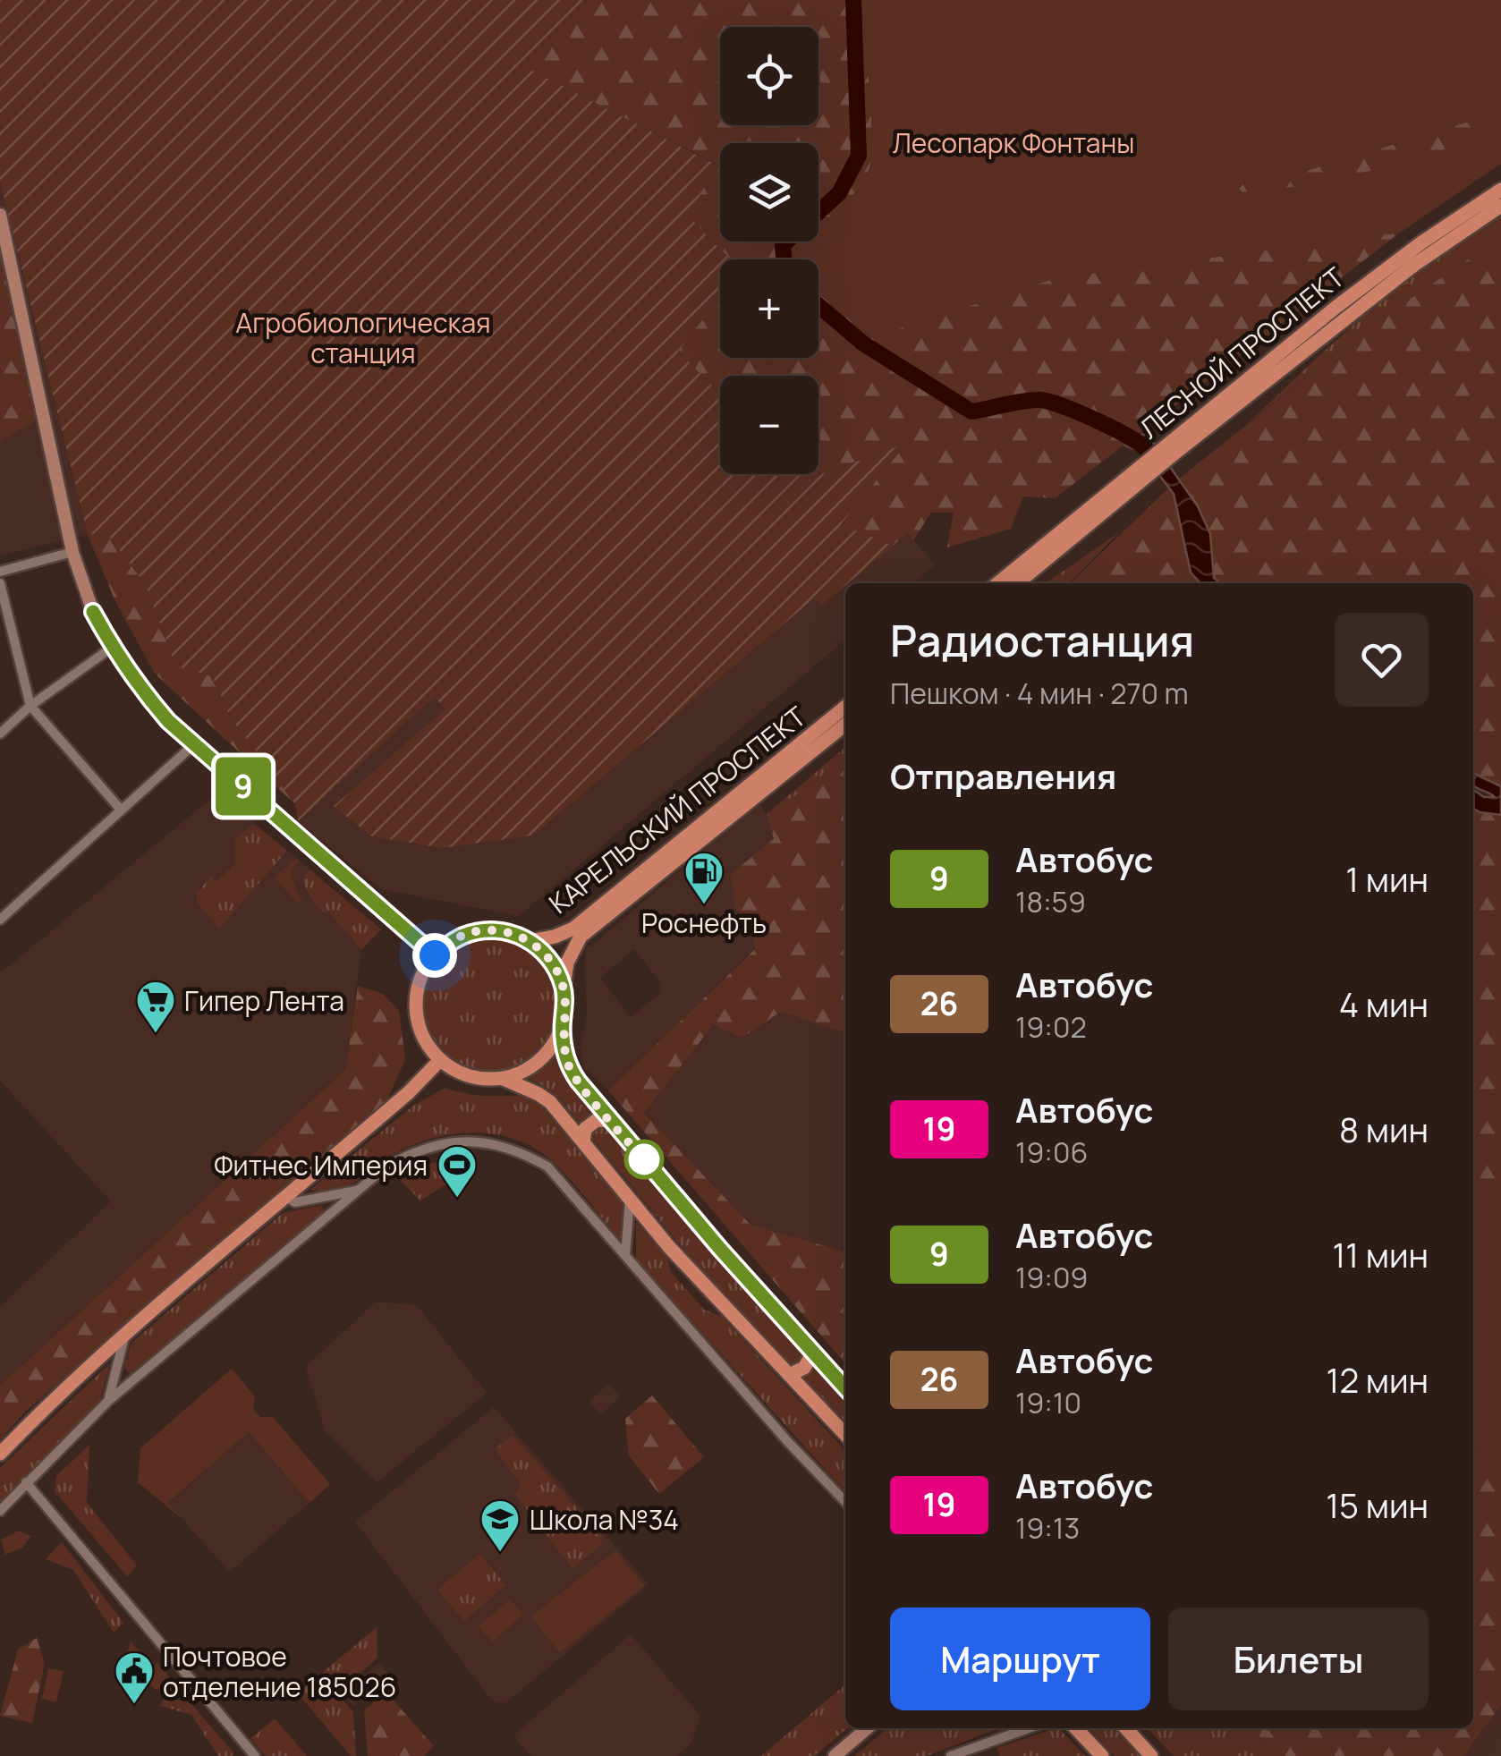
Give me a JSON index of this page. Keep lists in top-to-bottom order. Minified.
{"streets":{"main road":["ЛЕСНОЙ ПРОСПЕКТ","КАРЕЛЬСКИЙ ПРОСПЕКТ"]},"parks":["Лесопарк Фонтаны","Агробиологическая станция"],"places":{"fuel station":["Роснефть"],"supermarket":["Гипер Лента"],"sports":["Фитнес Империя"],"school or university":["Школа №34"],"public building":["Почтовое отделение 185026"]},"lines":["bus line 9"],"page":{"on_map":"9","map_buttons":["+","−"],"heading":[["Радиостанция","Пешком · 4 мин · 270 m"],"Отправления"],"list":[{"mark":"9","name":"Автобус","note":"18:59","value":"1 мин"},{"mark":"26","name":"Автобус","note":"19:02","value":"4 мин"},{"mark":"19","name":"Автобус","note":"19:06","value":"8 мин"},{"mark":"9","name":"Автобус","note":"19:09","value":"11 мин"},{"mark":"26","name":"Автобус","note":"19:10","value":"12 мин"},{"mark":"19","name":"Автобус","note":"19:13","value":"15 мин"}],"buttons":["Маршрут","Билеты"]}}
